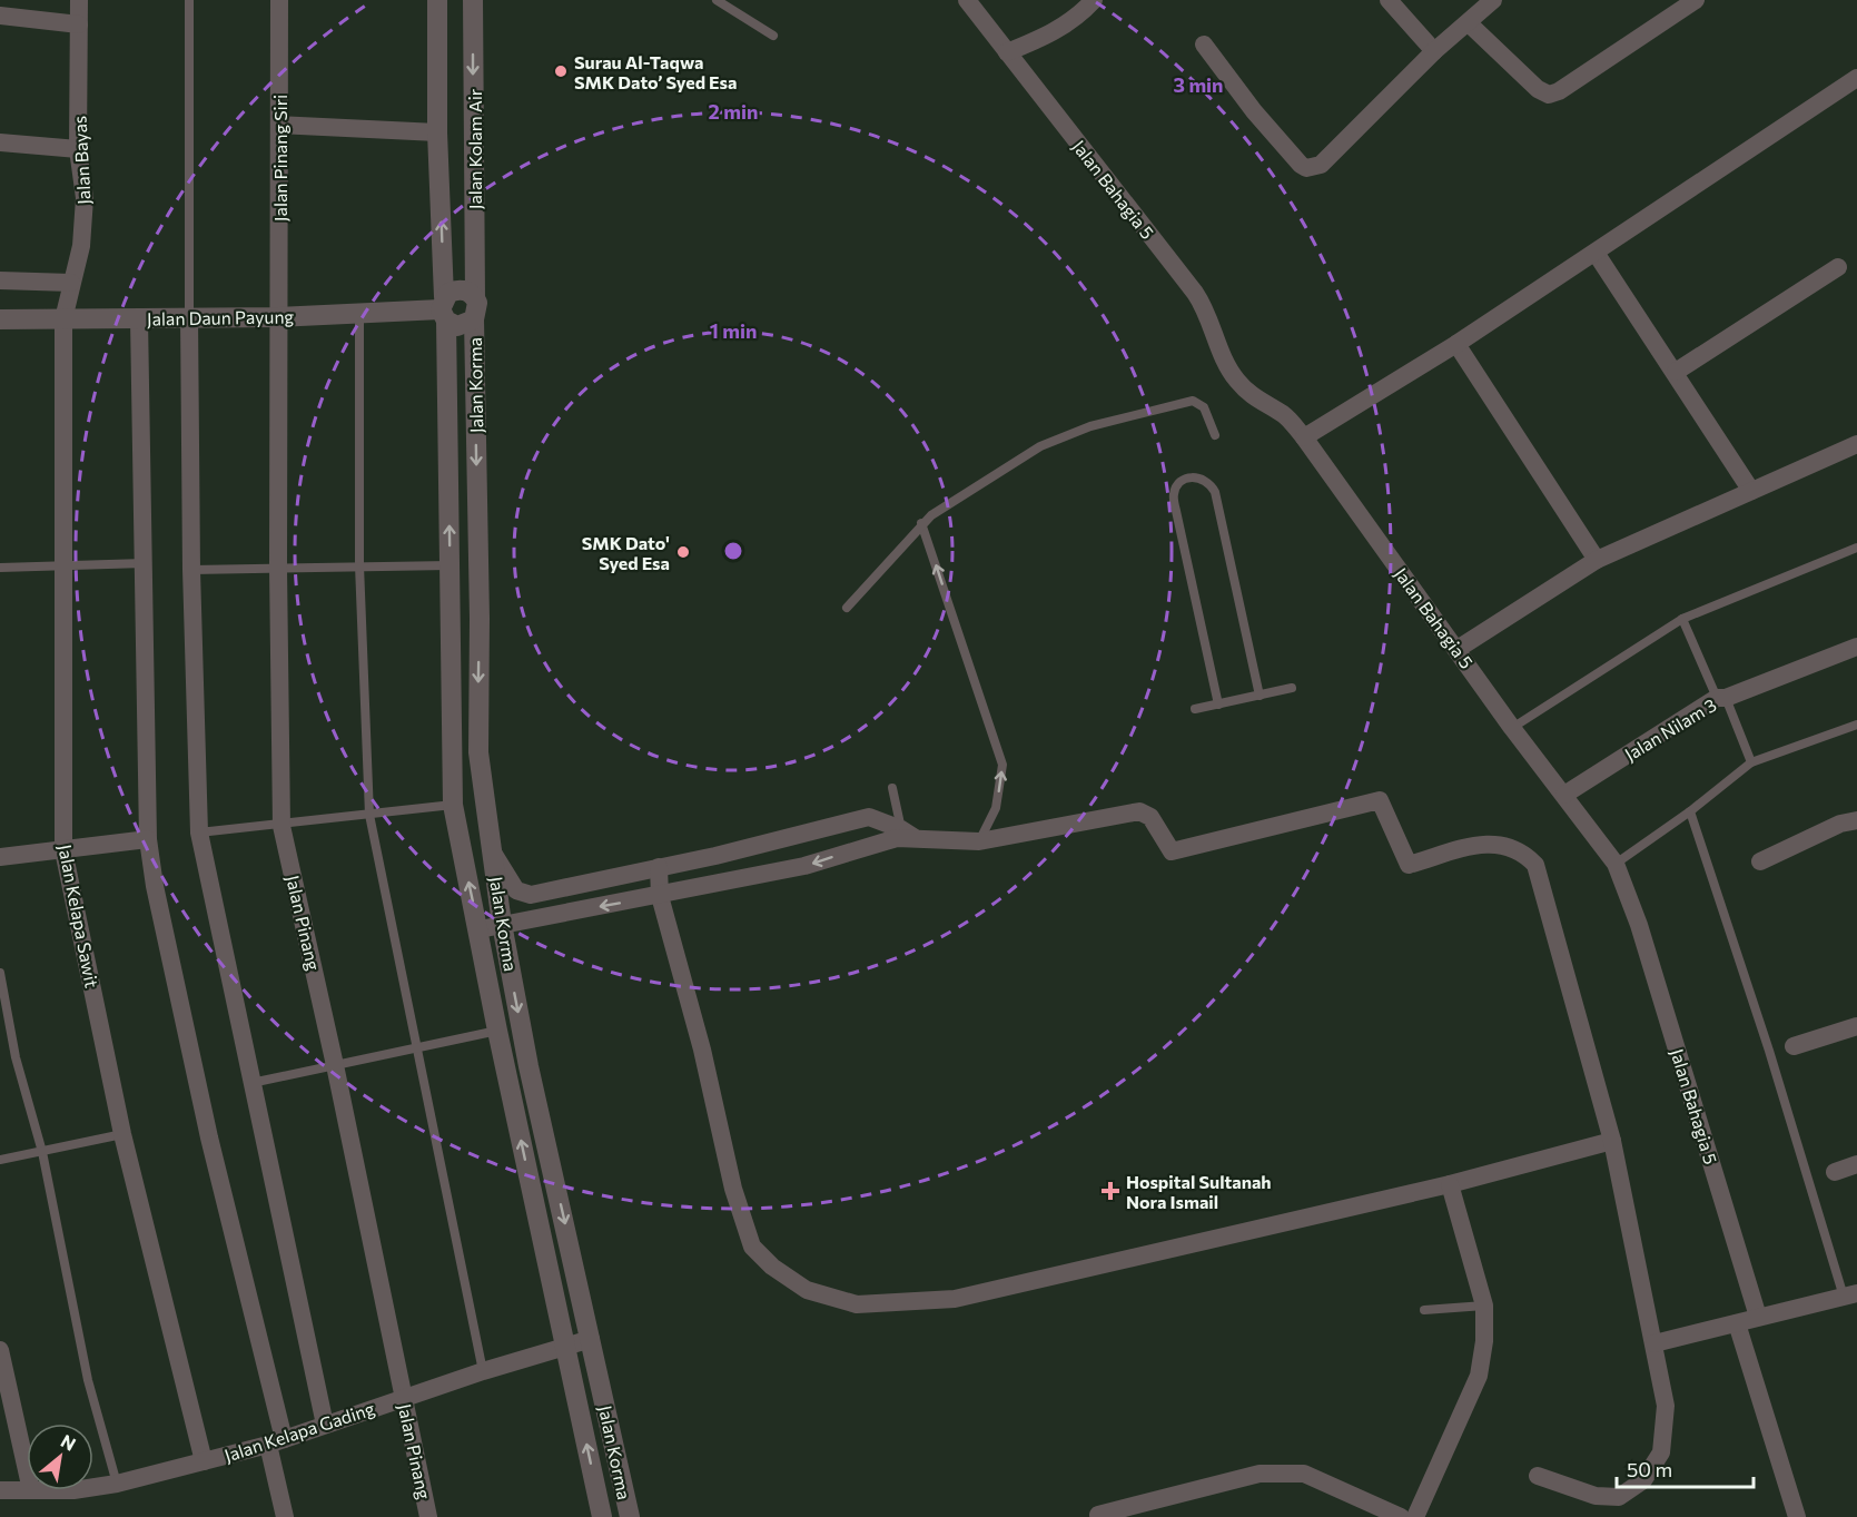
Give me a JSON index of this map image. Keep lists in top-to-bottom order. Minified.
{"streets":{"street":["Jalan Kolam Air","Jalan Pinang Siri","Jalan Bayas","Jalan Bahagia 5","Jalan Daun Payung","Jalan Korma","Jalan Nilam 3","Jalan Kelapa Sawit","Jalan Pinang","Jalan Kelapa Gading"]},"crossings":[["Jalan Kolam Air","Jalan Daun Payung"],["Jalan Kolam Air","Jalan Korma"],["Jalan Pinang Siri","Jalan Daun Payung"],["Jalan Pinang Siri","Jalan Pinang"],["Jalan Bayas","Jalan Daun Payung"],["Jalan Bayas","Jalan Kelapa Sawit"],["Jalan Bahagia 5","Jalan Nilam 3"],["Jalan Daun Payung","Jalan Korma"],["Jalan Daun Payung","Jalan Kelapa Sawit"],["Jalan Daun Payung","Jalan Pinang"],["Jalan Korma","Jalan Kelapa Gading"],["Jalan Kelapa Sawit","Jalan Kelapa Gading"],["Jalan Pinang","Jalan Kelapa Gading"]],"places":{"other":["Surau Al-Taqwa SMK Dato’ Syed Esa","SMK Dato' Syed Esa"],"health":["Hospital Sultanah Nora Ismail"]},"scale_bar":"50 m","north":"top right","rings":["3 min","2 min","1 min"]}
